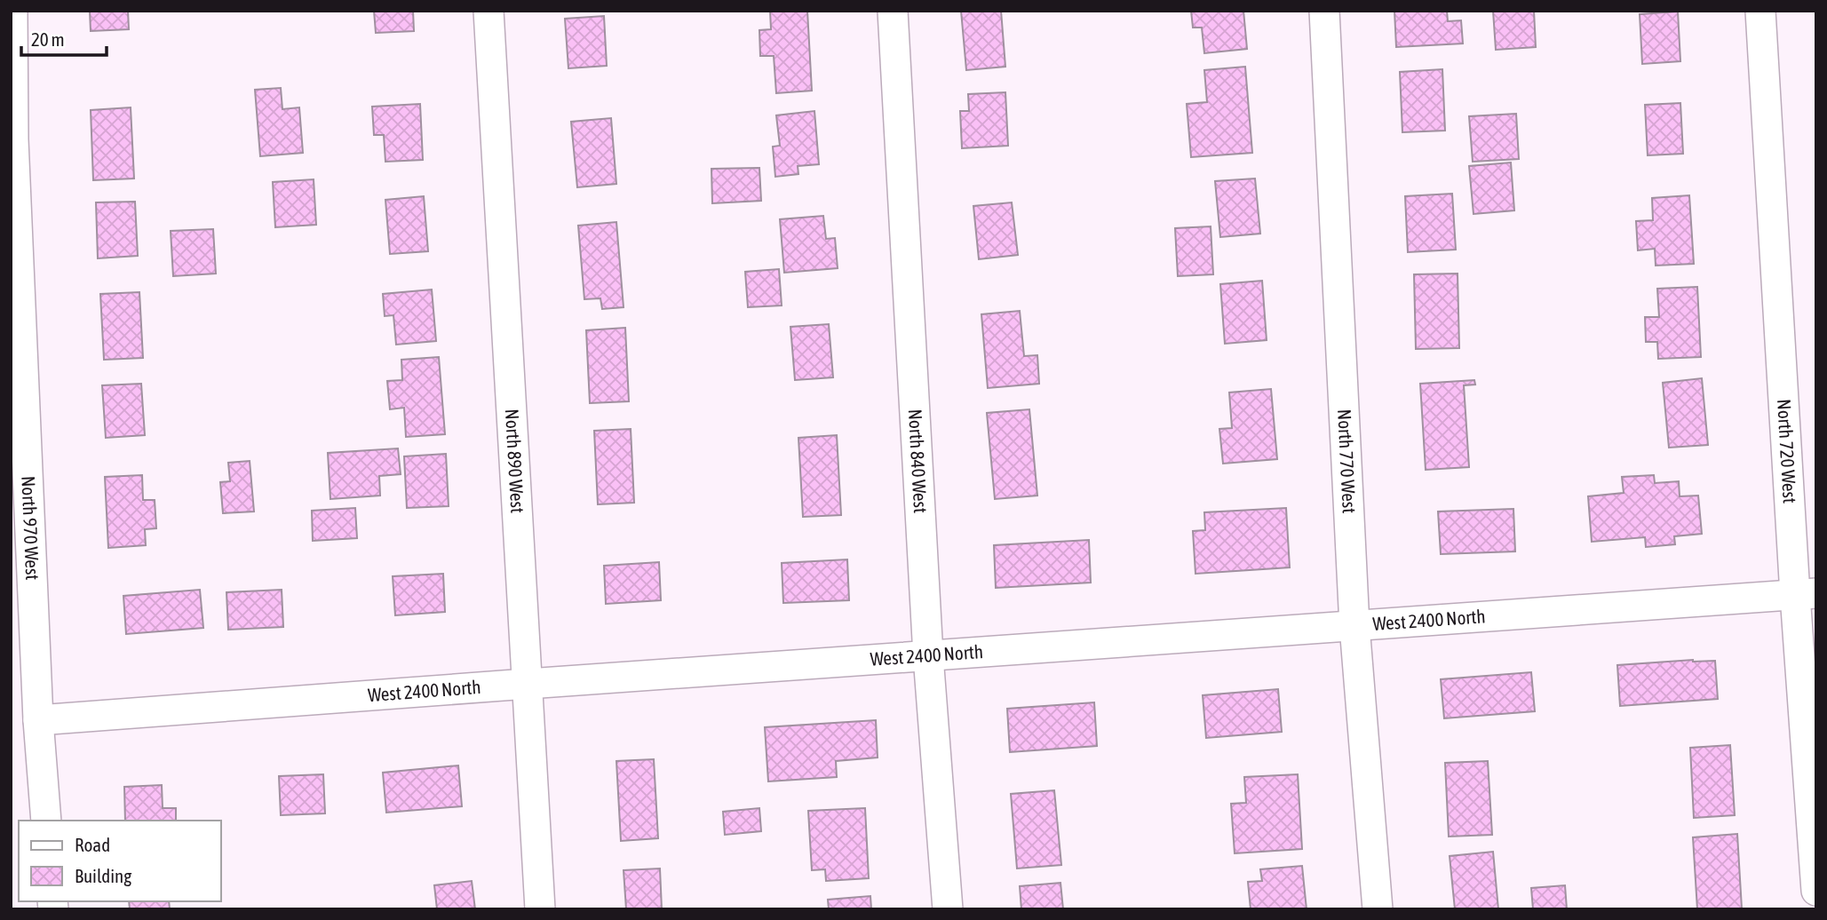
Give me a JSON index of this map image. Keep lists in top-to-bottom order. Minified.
{"streets":{"street":["North 720 West","North 890 West","North 840 West","North 770 West","North 970 West","West 2400 North"]},"crossings":[["North 720 West","West 2400 North"],["North 890 West","West 2400 North"],["North 840 West","West 2400 North"],["North 770 West","West 2400 North"],["North 970 West","West 2400 North"]],"legend":["Road","Building"],"scale_bar":"20 m"}
